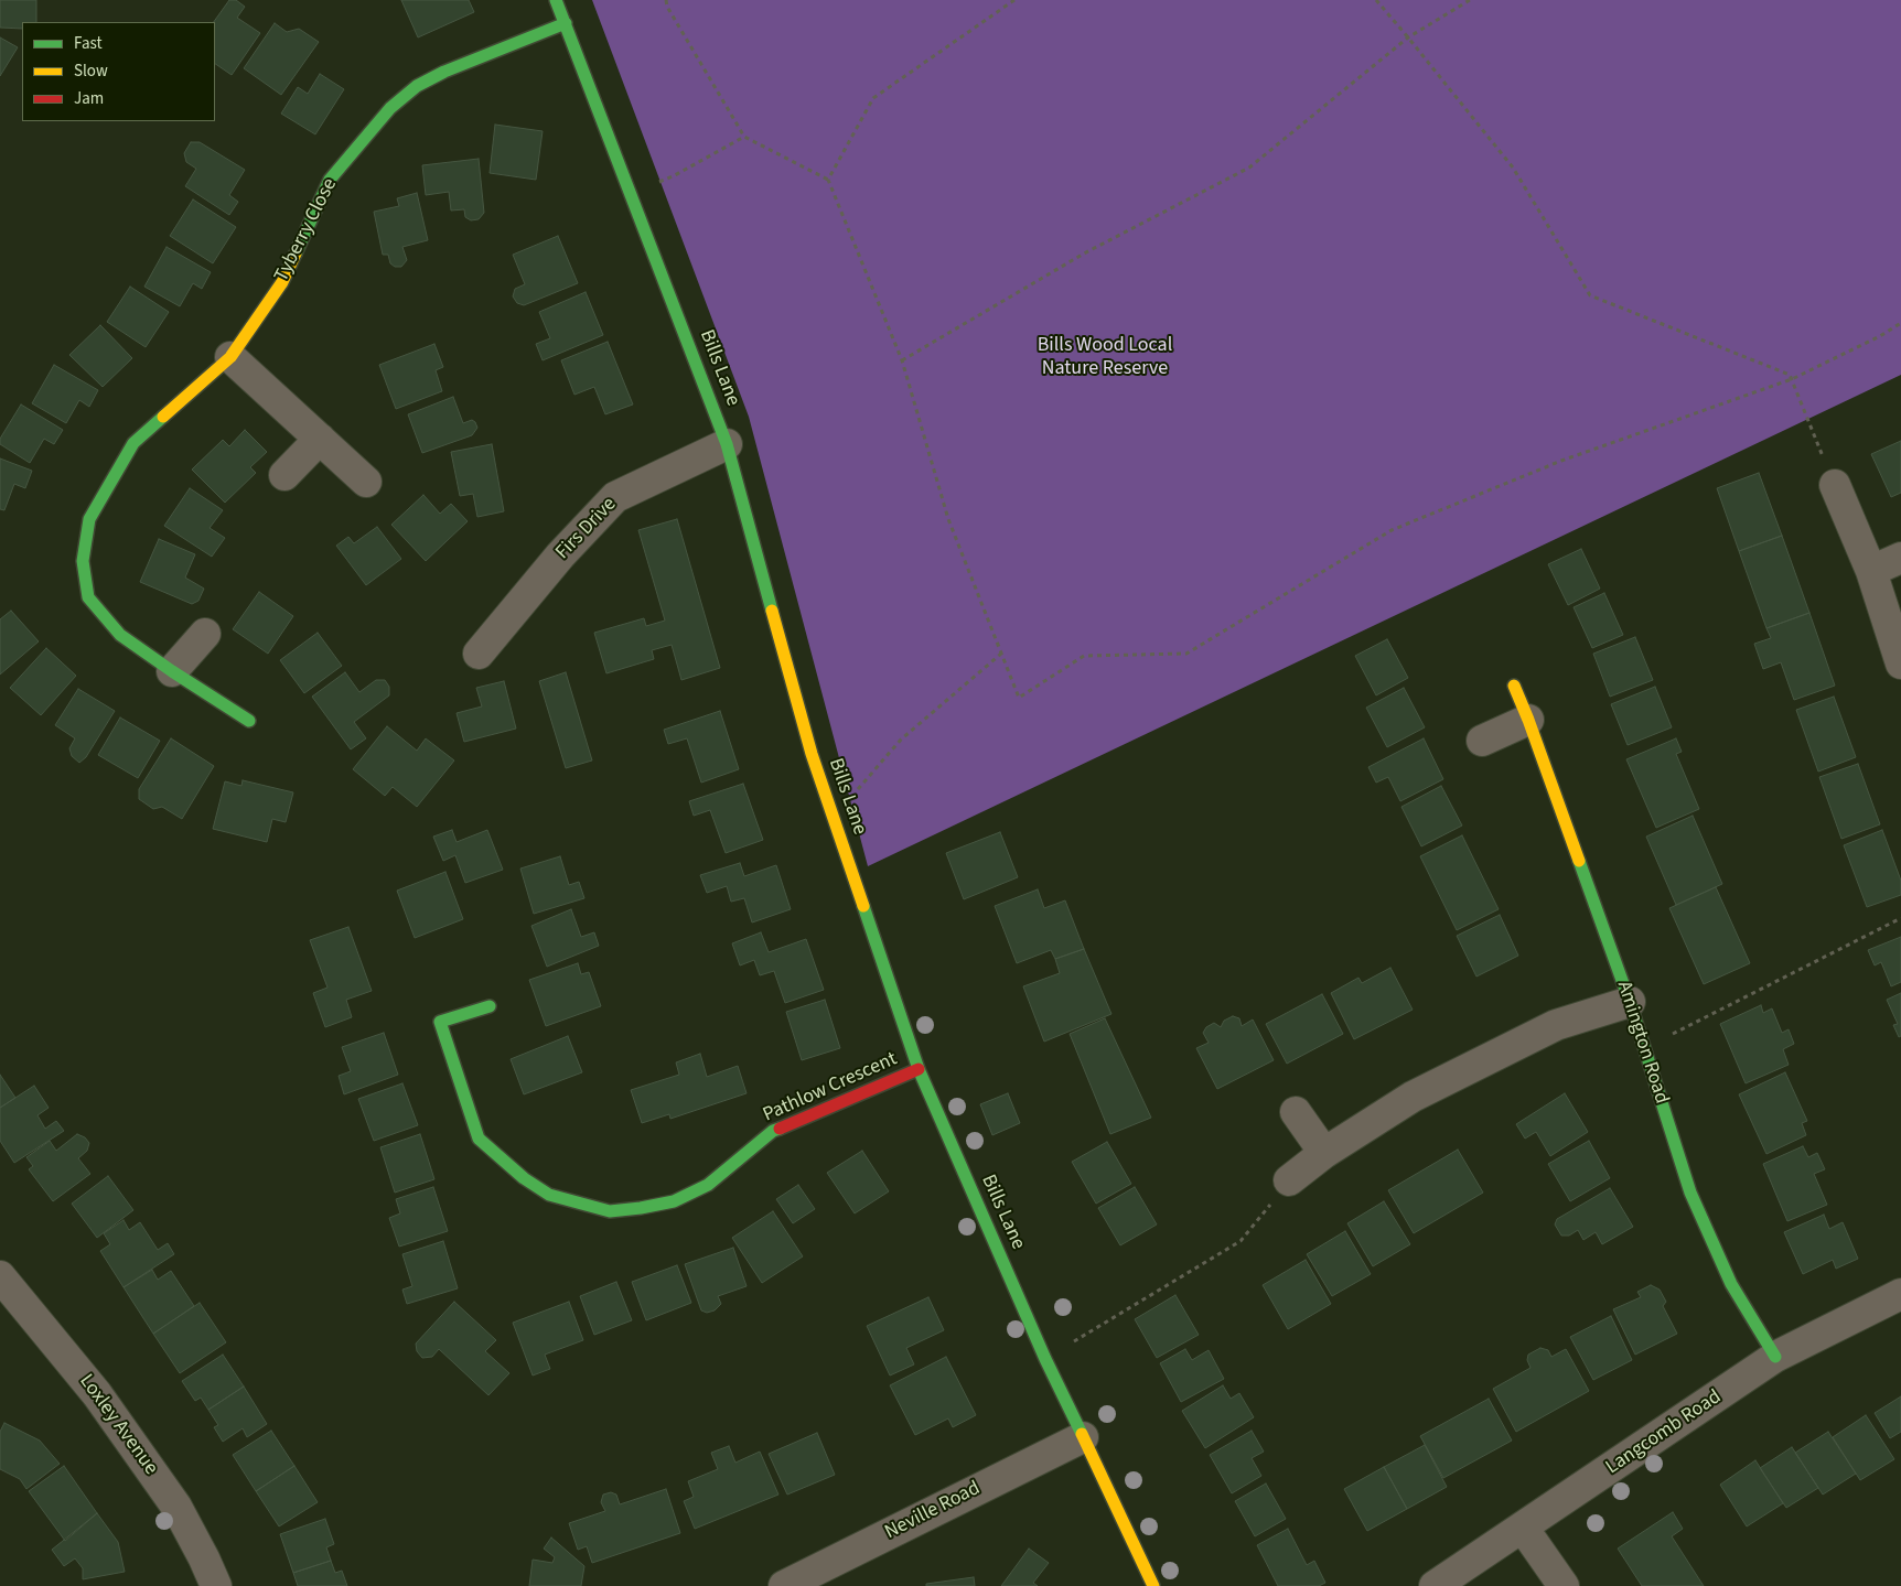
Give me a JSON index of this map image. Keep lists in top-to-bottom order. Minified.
{"streets":{"street":["Tyberry Close","Bills Lane","Firs Drive","Amington Road","Pathlow Crescent","Loxley Avenue","Langcomb Road","Neville Road"]},"crossings":[["Tyberry Close","Bills Lane"],["Bills Lane","Firs Drive"],["Bills Lane","Pathlow Crescent"],["Bills Lane","Neville Road"],["Amington Road","Langcomb Road"]],"parks":["Bills Wood Local Nature Reserve"],"legend":["Fast","Slow","Jam"]}
